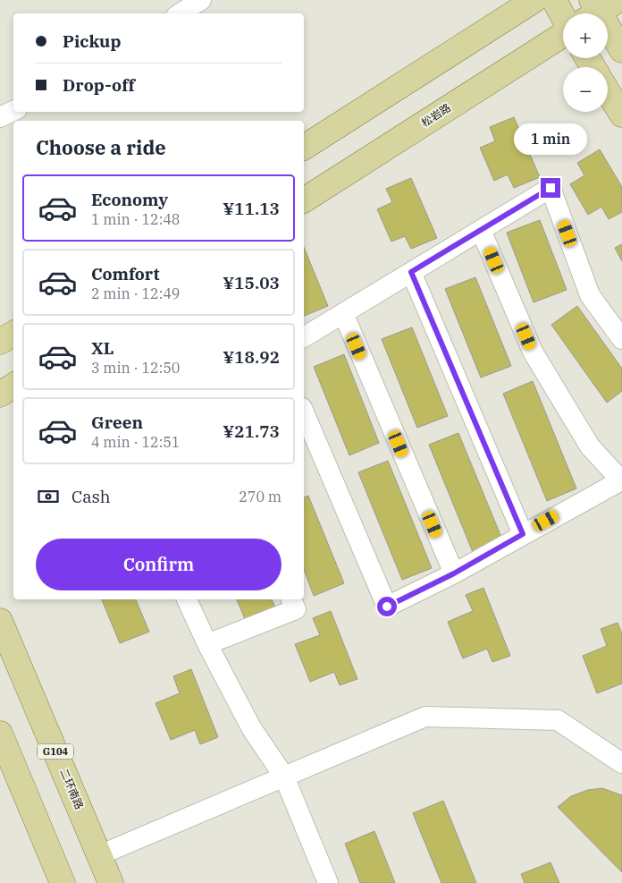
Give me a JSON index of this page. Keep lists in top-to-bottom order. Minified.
{"streets":{"main road":["松岩路","G104","二环南路"]},"page":{"map_buttons":["+","−"],"banner":["Pickup","Drop-off"],"heading":"Choose a ride","bubble":"1 min","list":[{"name":"Economy","note":"1 min · 12:48","value":"¥11.13"},{"name":"Comfort","note":"2 min · 12:49","value":"¥15.03"},{"name":"XL","note":"3 min · 12:50","value":"¥18.92"},{"name":"Green","note":"4 min · 12:51","value":"¥21.73"}],"pay":["Cash","270 m"],"buttons":"Confirm"}}
